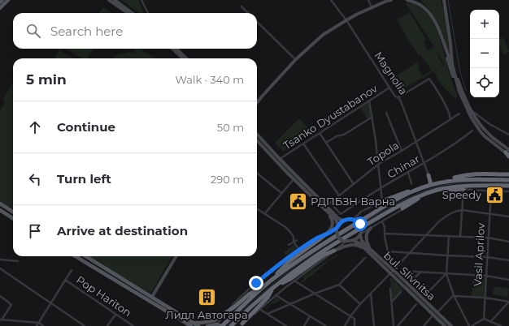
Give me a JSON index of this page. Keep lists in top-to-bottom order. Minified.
{"streets":{"main road":["bul. Slivnitsa"],"street":["Magnolia","Tsanko Dyustabanov","Topola","Chinar","Vasil Aprilov","Pop Hariton"]},"crossings":[["Magnolia","Tsanko Dyustabanov"],["Magnolia","Topola"],["Magnolia","Chinar"],["Topola","Chinar"]],"places":{"public building":["Speedy","РДПБЗН Варна"],"building":["Лидл Автогара"]},"page":{"map_buttons":["+","−"],"search":"Search here","heading":["5 min","Walk · 340 m"],"list":[["Continue","50 m"],["Turn left","290 m"],"Arrive at destination"]}}
